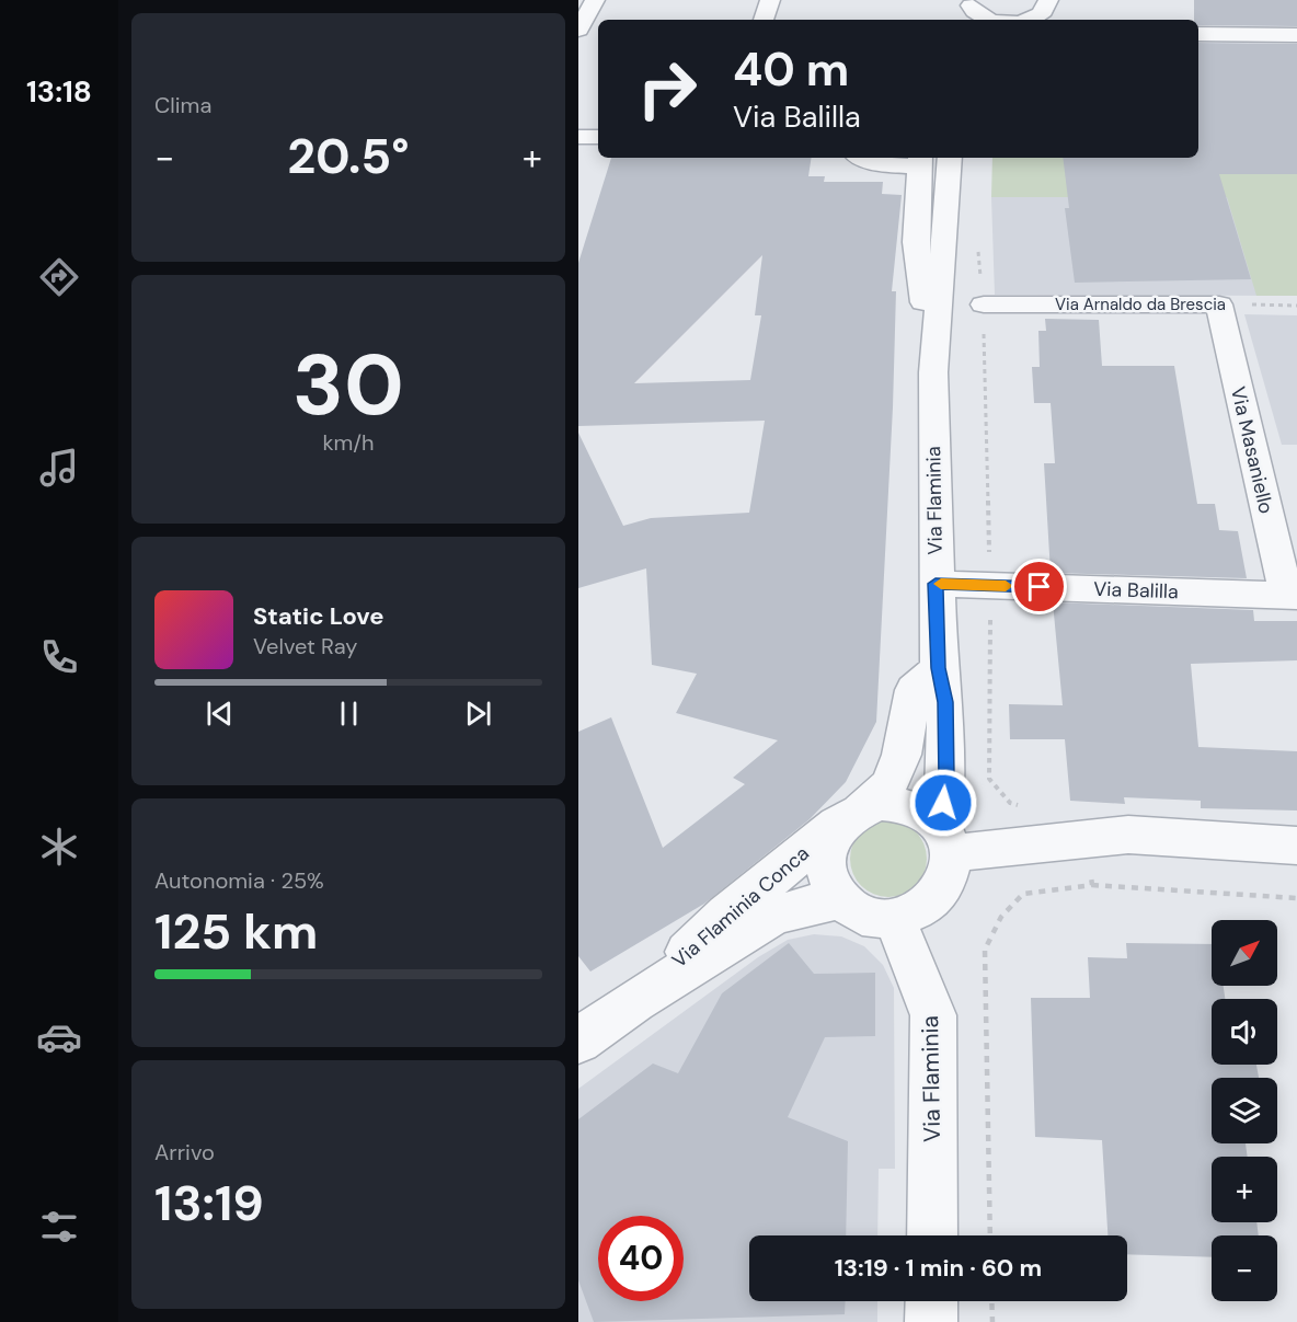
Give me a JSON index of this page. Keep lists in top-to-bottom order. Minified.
{"streets":{"street":["Via Arnaldo da Brescia","Via Masaniello","Via Flaminia","Via Balilla","Via Flaminia Conca"]},"crossings":[["Via Arnaldo da Brescia","Via Masaniello"],["Via Masaniello","Via Balilla"],["Via Flaminia","Via Balilla"],["Via Flaminia","Via Flaminia Conca"]],"north":"top right","page":{"tabs":"13:18","tile":["Clima",["30","km/h"],["Autonomia · 25%","125 km"],["Arrivo","13:19"]],"turn":["40 m","Via Balilla"],"heat":["−","20.5°","+"],"song":["Static Love","Velvet Ray"],"map_buttons":["+","−"],"limit":"40","trip":"13:19 · 1 min · 60 m"}}
